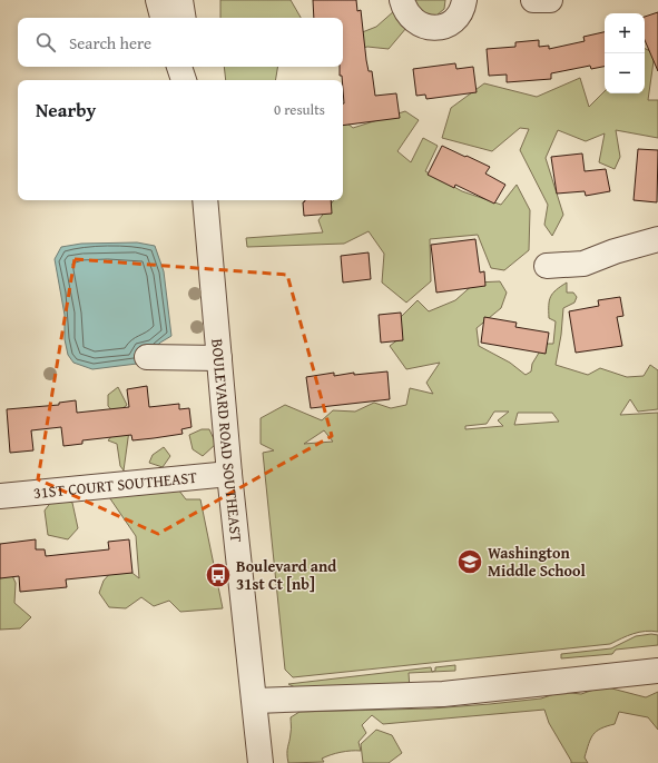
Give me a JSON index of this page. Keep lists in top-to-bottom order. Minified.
{"streets":{"street":["BOULEVARD ROAD SOUTHEAST","31ST COURT SOUTHEAST"]},"crossings":[["BOULEVARD ROAD SOUTHEAST","31ST COURT SOUTHEAST"]],"places":{"school or university":["Washington Middle School"],"bus stop":["Boulevard and 31st Ct [nb]"]},"page":{"map_buttons":["+","−"],"search":"Search here","heading":["Nearby","0 results"]}}
